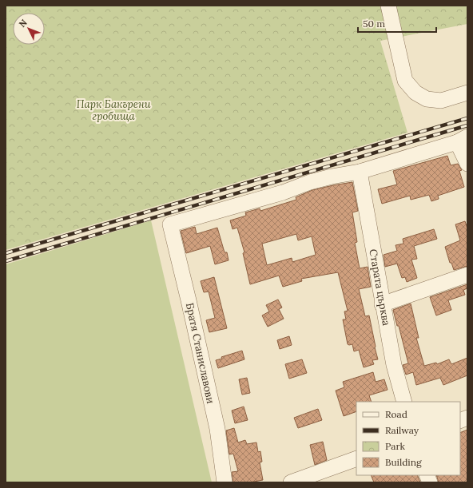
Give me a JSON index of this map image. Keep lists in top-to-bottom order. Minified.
{"streets":{"street":["Старата църква","Братя Станиславови"]},"crossings":[["Старата църква","Братя Станиславови"]],"parks":["Парк Бакърени гробища"],"legend":["Road","Railway","Park","Building"],"scale_bar":"50 m","north":"top left"}
